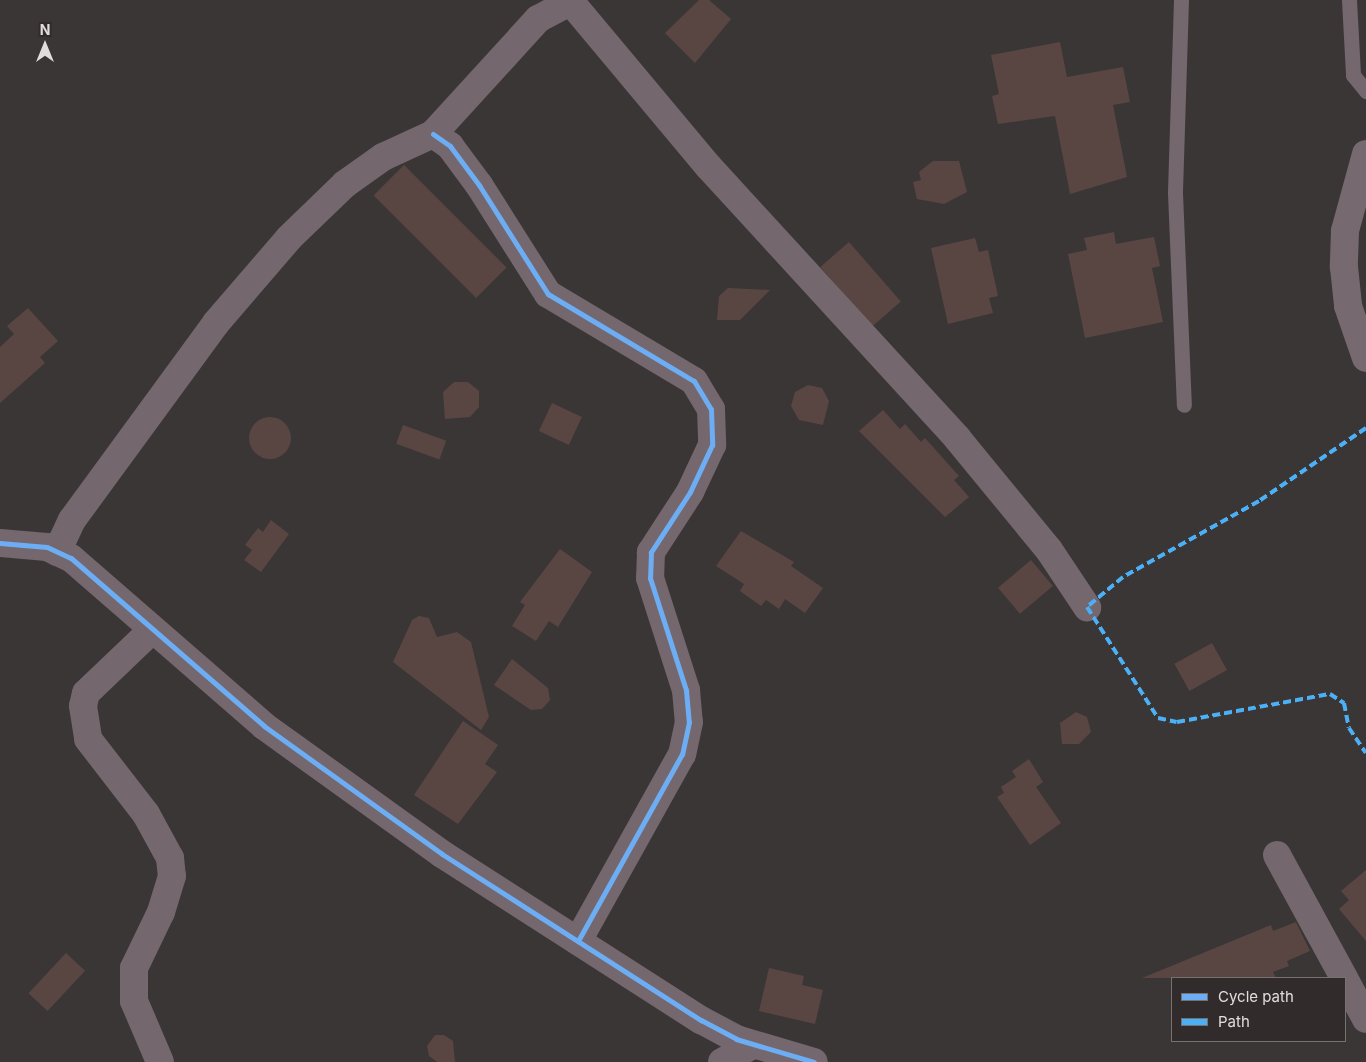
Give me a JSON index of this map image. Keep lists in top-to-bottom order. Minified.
{"legend":["Cycle path","Path"],"north":"top"}
